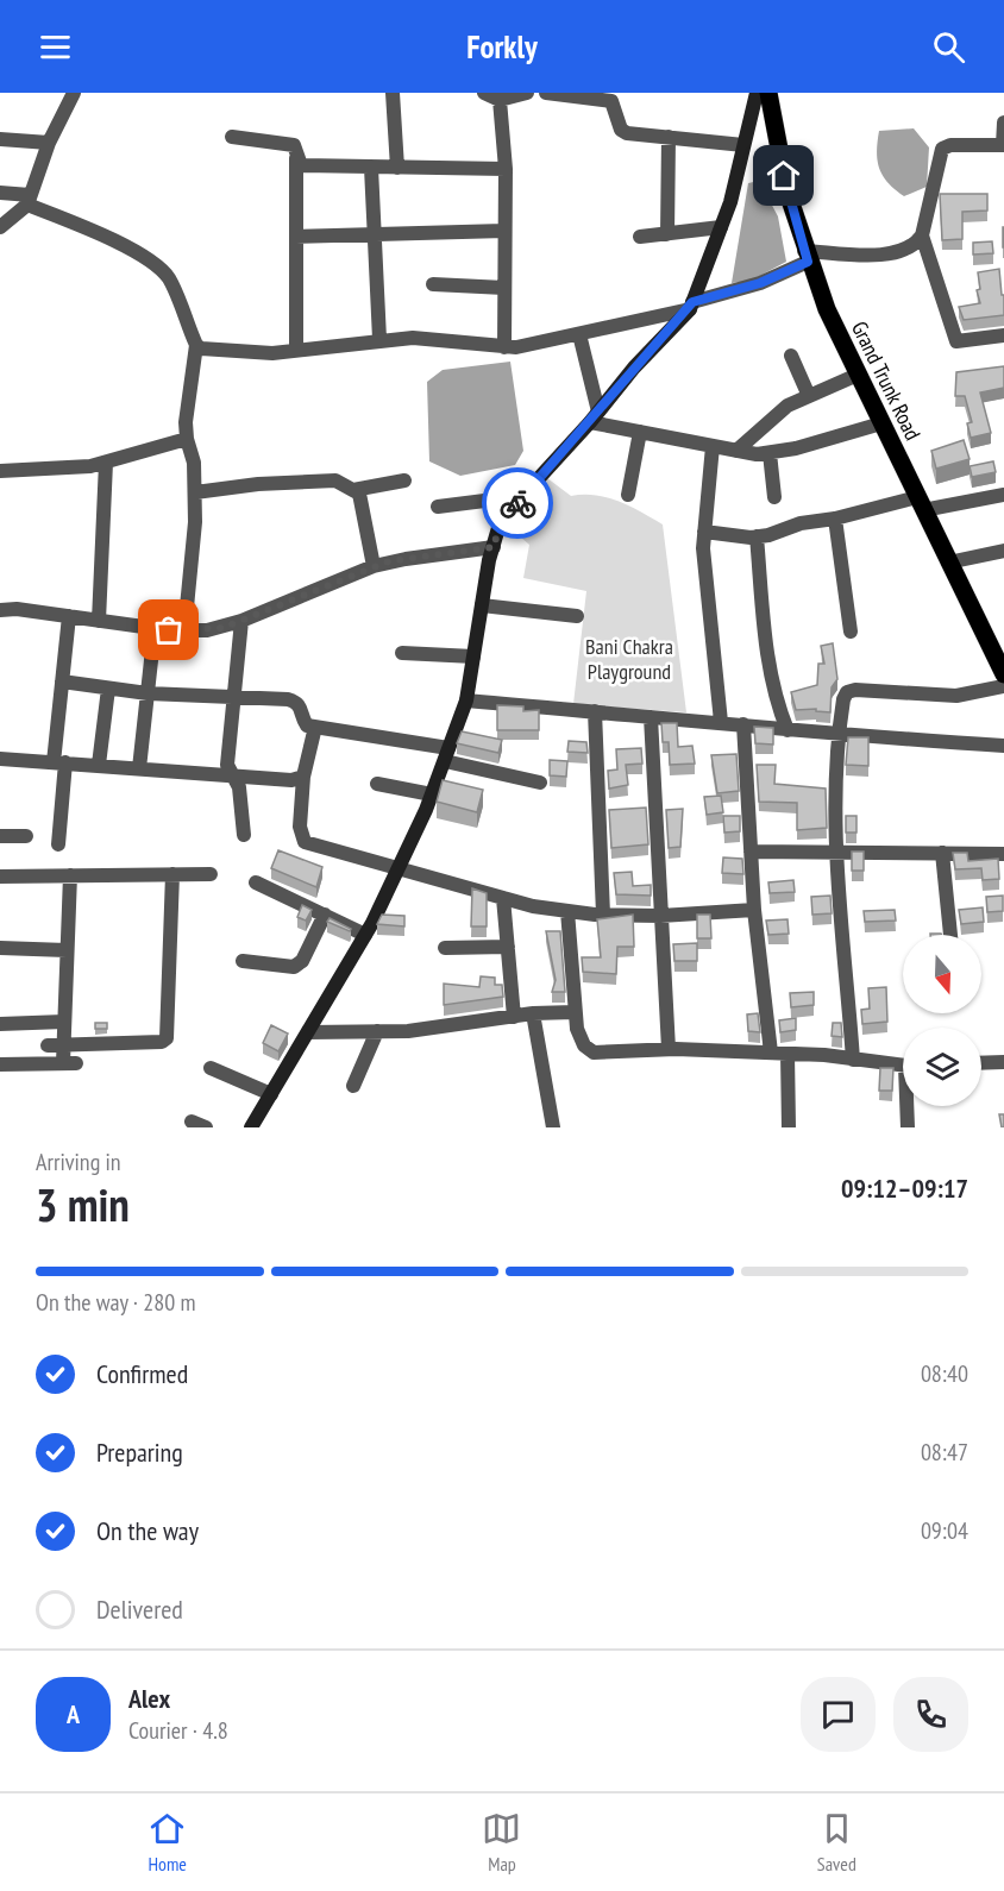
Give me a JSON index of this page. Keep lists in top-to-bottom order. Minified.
{"streets":{"main road":["Grand Trunk Road"]},"parks":["Bani Chakra Playground"],"north":"bottom","page":{"header":"Forkly","heading":["3 min","Arriving in","09:12–09:17"],"panel":["Alex","Courier · 4.8"],"bar":"On the way · 280 m","list":[["Confirmed","08:40"],["Preparing","08:47"],["On the way","09:04"],"Delivered"],"round":"A","tabs":["Home","Map","Saved"]}}
